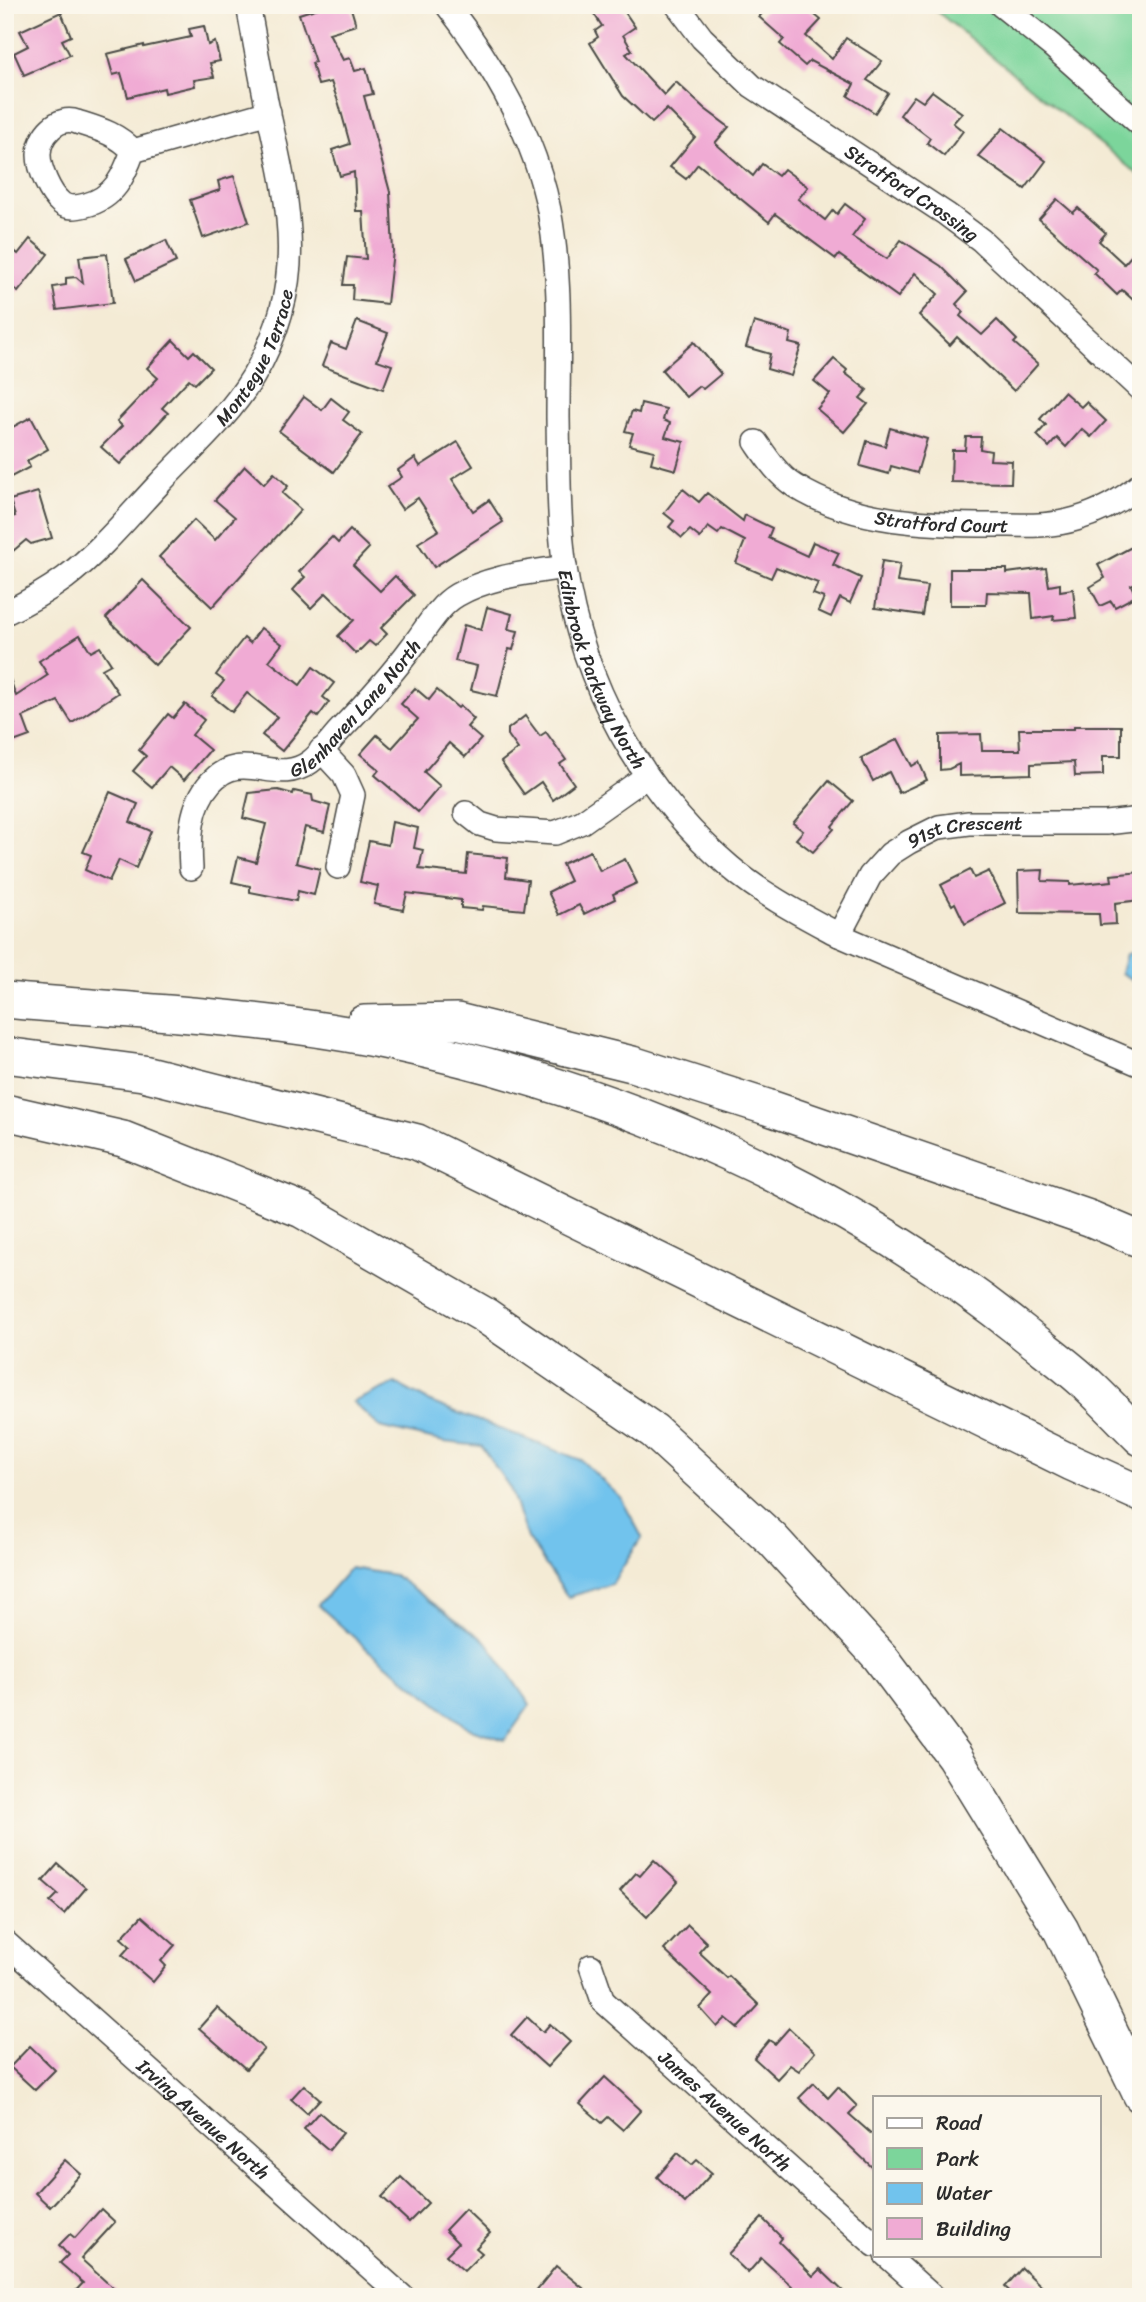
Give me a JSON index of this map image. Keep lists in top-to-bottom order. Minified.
{"streets":{"street":["Stratford Crossing","Montegue Terrace","Stratford Court","Edinbrook Parkway North","Glenhaven Lane North","91st Crescent","James Avenue North","Irving Avenue North"]},"crossings":[["Edinbrook Parkway North","Glenhaven Lane North"],["Edinbrook Parkway North","91st Crescent"]],"legend":["Road","Park","Water","Building"]}
